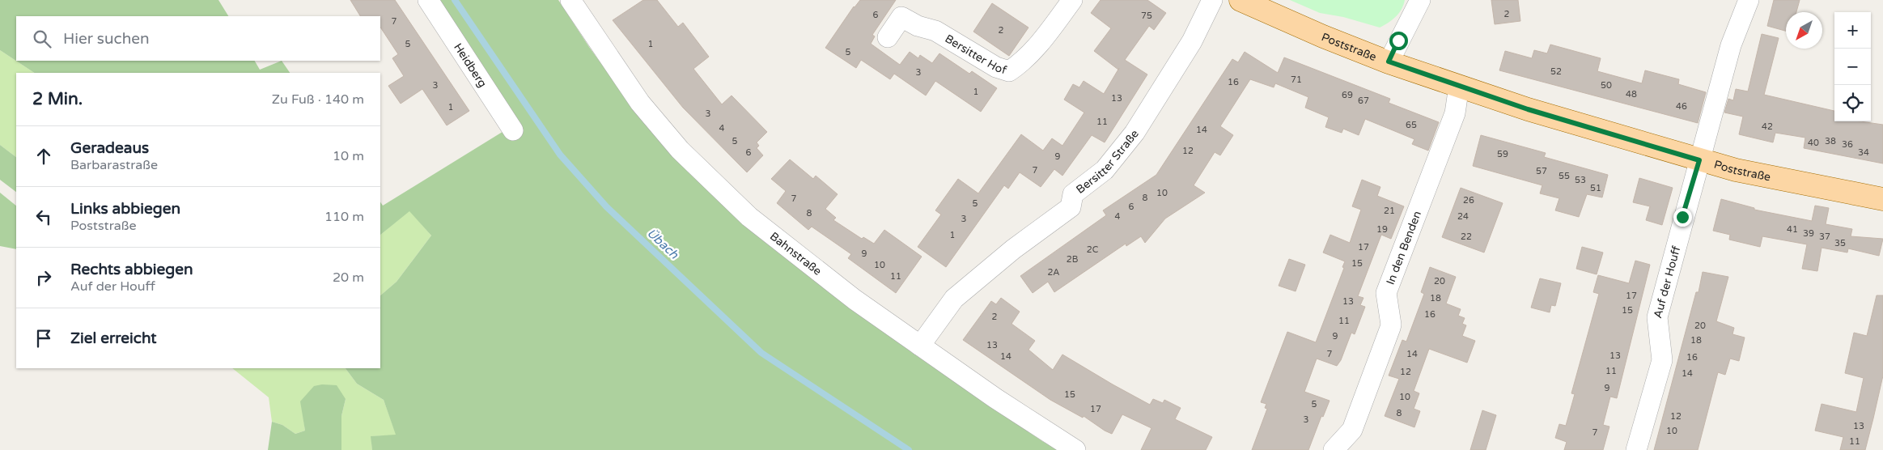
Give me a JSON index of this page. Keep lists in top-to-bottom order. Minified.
{"streets":{"main road":["Poststraße"],"street":["Bersitter Hof","Heidberg","Bersitter Straße","In den Benden","Bahnstraße","Auf der Houff"]},"crossings":[["Poststraße","In den Benden"],["Poststraße","Auf der Houff"],["Bersitter Straße","Bahnstraße"]],"water":["Übach"],"house_numbers":["2","6","75","7","2","5","1","5","52","3","71","16","3","50","1","48","69","13","67","46","1","3","11","65","42","4","14","5","38","40","36","12","6","34","59","9","7","57","55","53","51","10","8","7","26","5","6","21","8","4","24","3","19","41","39","1","22","37","35","17","2C","9","2B","15","10","2A","11","20","17","18","13","15","16","2","11","20","9","18","13","7","14","13","14","16","11","12","14","9","15","10","5","17","8","12","3","13","10","7","11"],"north":"bottom left","page":{"map_buttons":["+","−"],"search":"Hier suchen","heading":["2 Min.","Zu Fuß · 140 m"],"list":[["Geradeaus","Barbarastraße","10 m"],["Links abbiegen","Poststraße","110 m"],["Rechts abbiegen","Auf der Houff","20 m"],"Ziel erreicht"]}}
